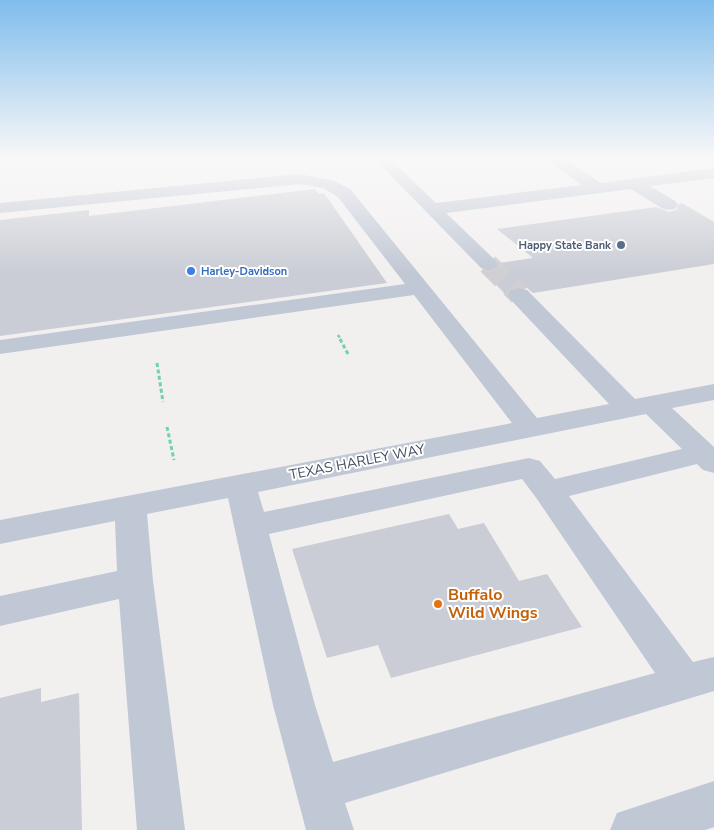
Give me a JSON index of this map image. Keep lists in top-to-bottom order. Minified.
{"streets":{"street":["TEXAS HARLEY WAY"]},"places":["Happy State Bank","Harley-Davidson","Buffalo Wild Wings"]}
